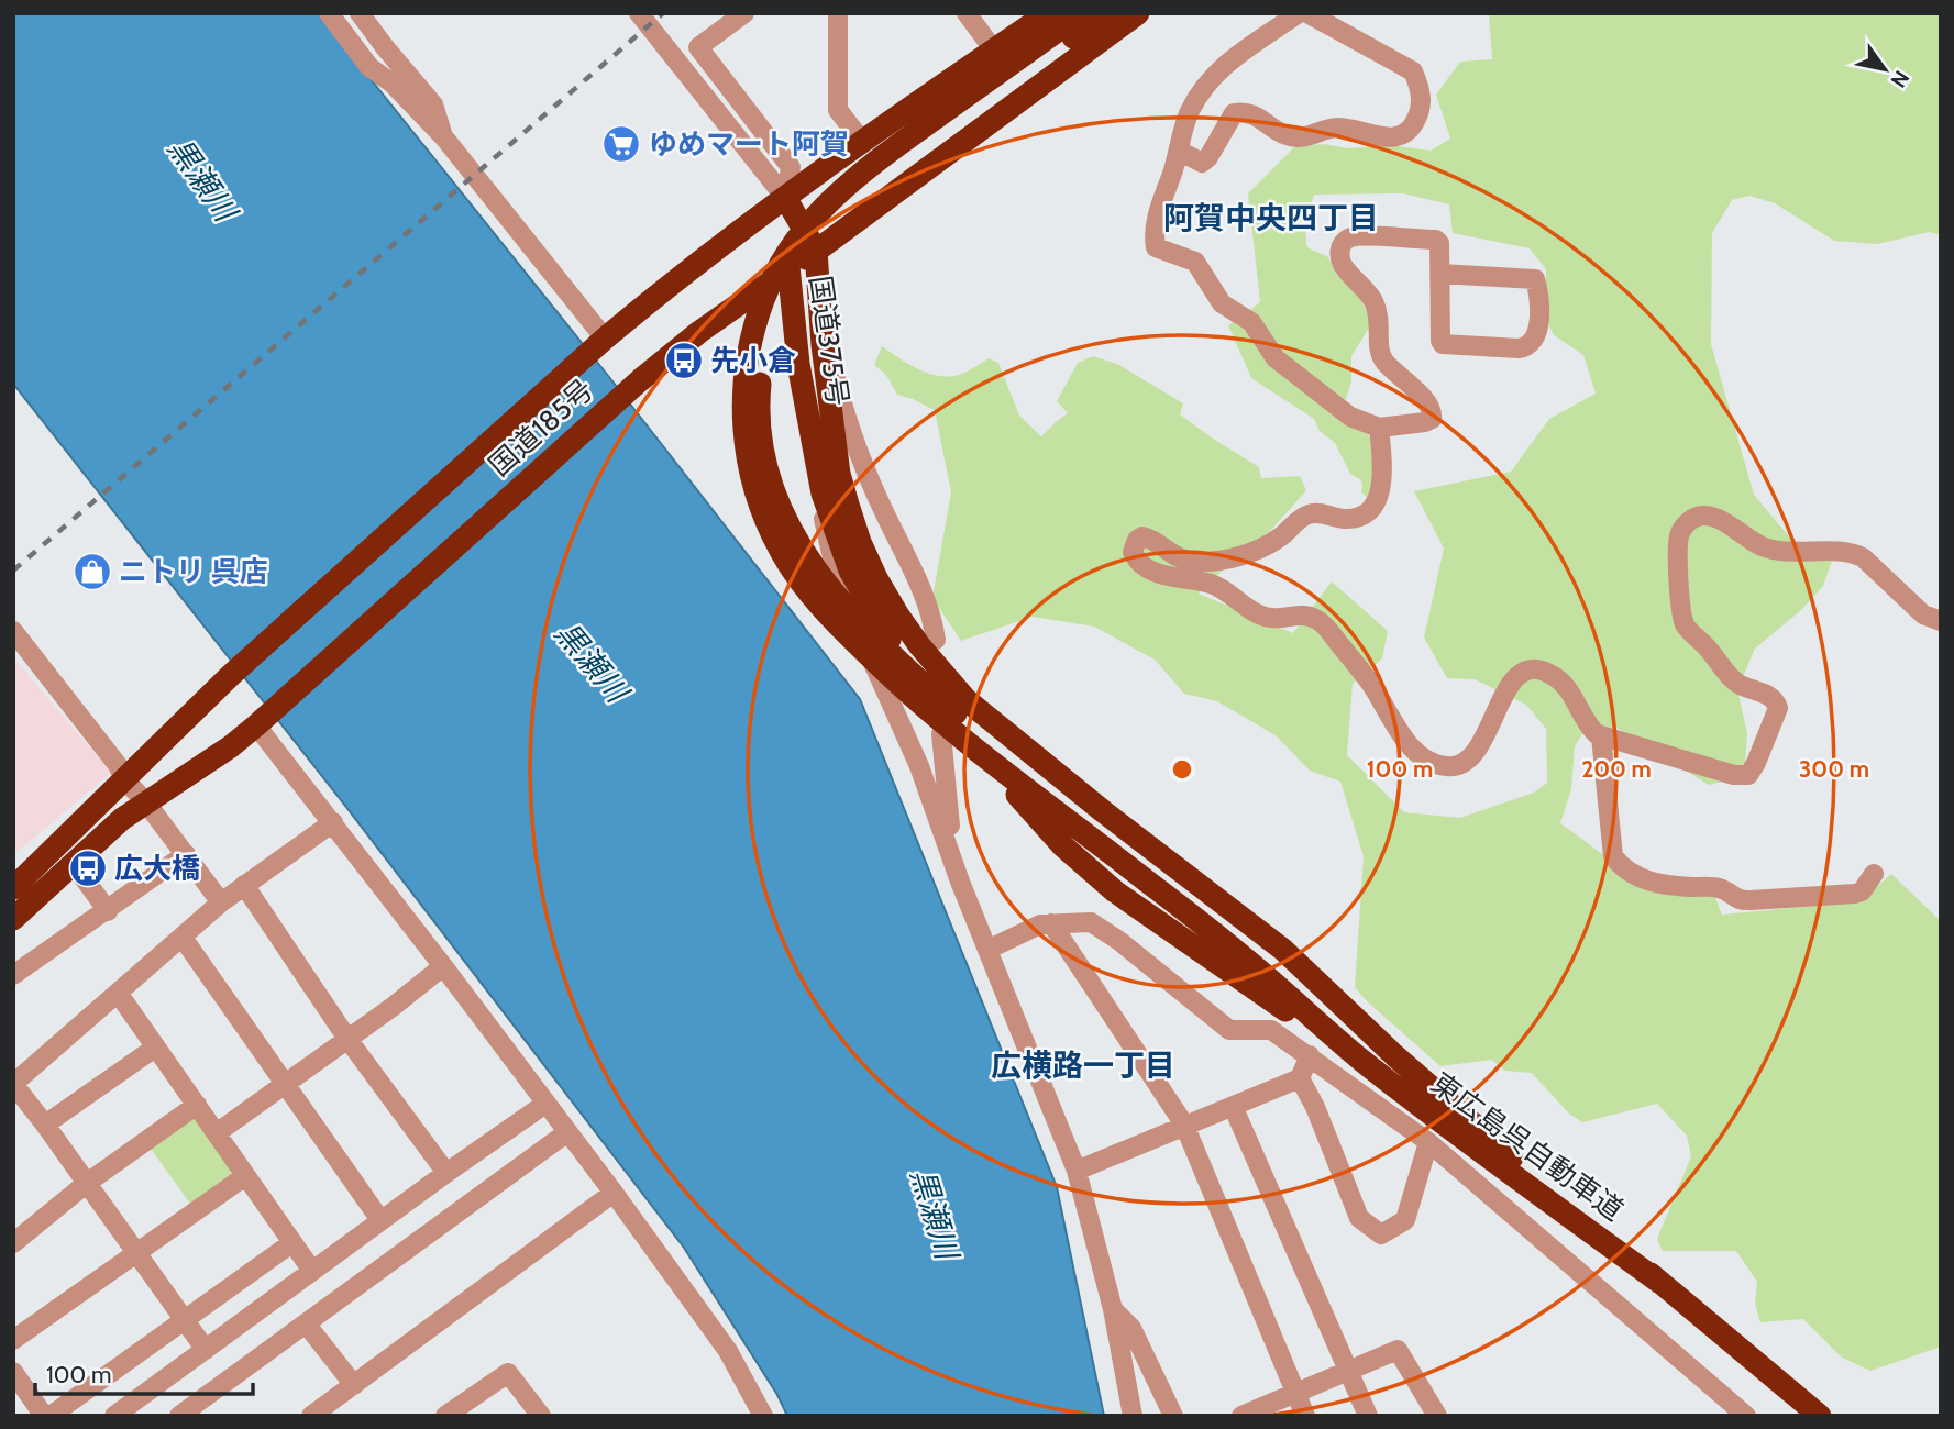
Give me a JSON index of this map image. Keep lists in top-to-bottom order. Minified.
{"streets":{"highway":["国道375号","国道185号","東広島呉自動車道"]},"crossings":[["国道375号","国道185号"],["国道375号","東広島呉自動車道"]],"districts":["阿賀中央四丁目","広横路一丁目"],"water":["黒瀬川"],"places":{"supermarket":["ゆめマート阿賀"],"bus stop":["先小倉","広大橋"],"shop":["ニトリ 呉店"]},"scale_bar":"100 m","north":"bottom right","rings":["100 m","200 m","300 m"]}
